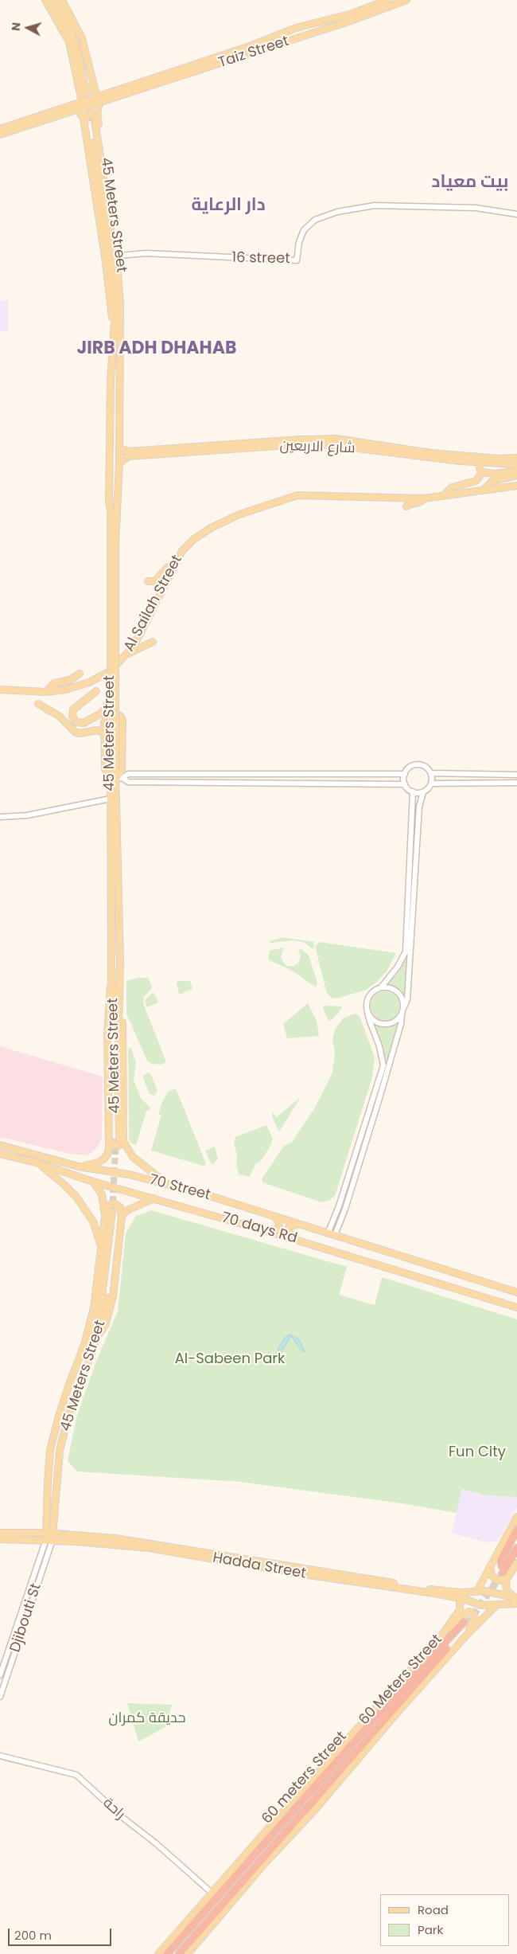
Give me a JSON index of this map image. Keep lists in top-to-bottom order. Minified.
{"streets":{"highway":["60 meters Street"],"main road":["Taiz Street","45 Meters Street","شارع الاربعين","Al Sailah Street","70 Street","70 days Rd","Hadda Street","60 Meters Street"],"street":["16 street","Djibouti St","راحة"]},"crossings":[["Taiz Street","45 Meters Street"],["45 Meters Street","16 street"],["45 Meters Street","شارع الاربعين"],["45 Meters Street","Hadda Street"],["45 Meters Street","Djibouti St"],["Hadda Street","Djibouti St"],["Hadda Street","60 Meters Street"],["60 Meters Street","60 meters Street"]],"districts":["بيت معياد","دار الرعاية","JIRB ADH DHAHAB"],"parks":["Al-Sabeen Park","Fun City","حديقة كمران"],"legend":["Road","Park"],"scale_bar":"200 m","north":"left"}
